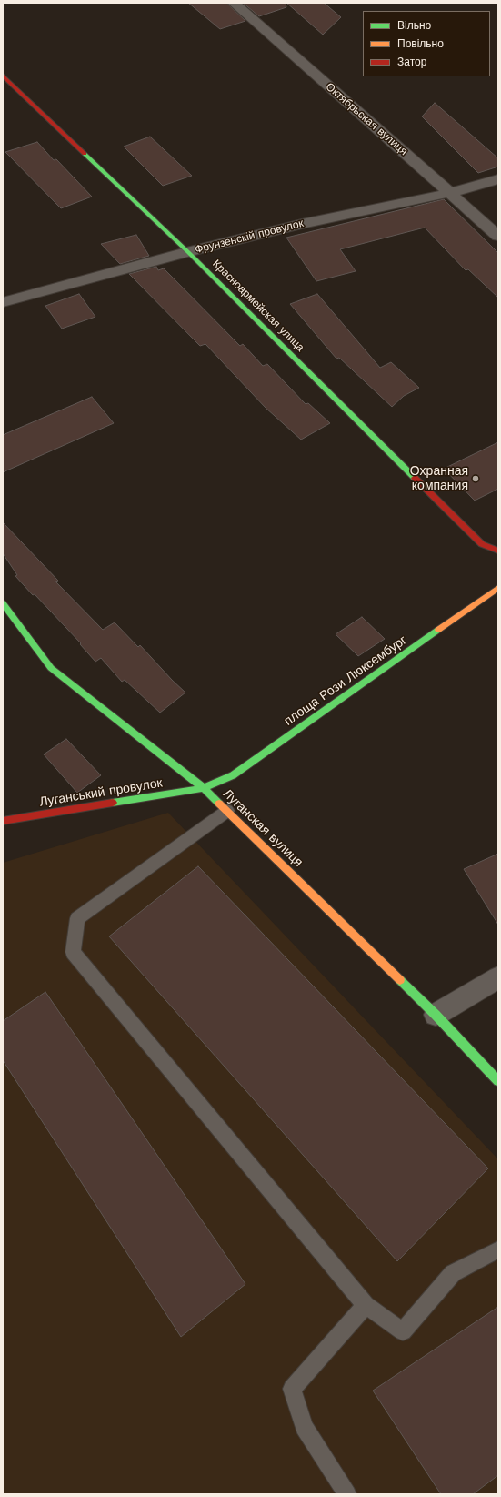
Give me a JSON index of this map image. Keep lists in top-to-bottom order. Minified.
{"streets":{"street":["Октябрьская вулиця","Фрунзенскій провулок","Красноармейская улица","площа Рози Люксембург","Луганський провулок","Луганская вулиця"]},"crossings":[["Октябрьская вулиця","Фрунзенскій провулок"],["Фрунзенскій провулок","Красноармейская улица"],["площа Рози Люксембург","Луганський провулок"],["площа Рози Люксембург","Луганская вулиця"],["Луганський провулок","Луганская вулиця"]],"places":["Охранная компания"],"legend":["Вільно","Повільно","Затор"]}
